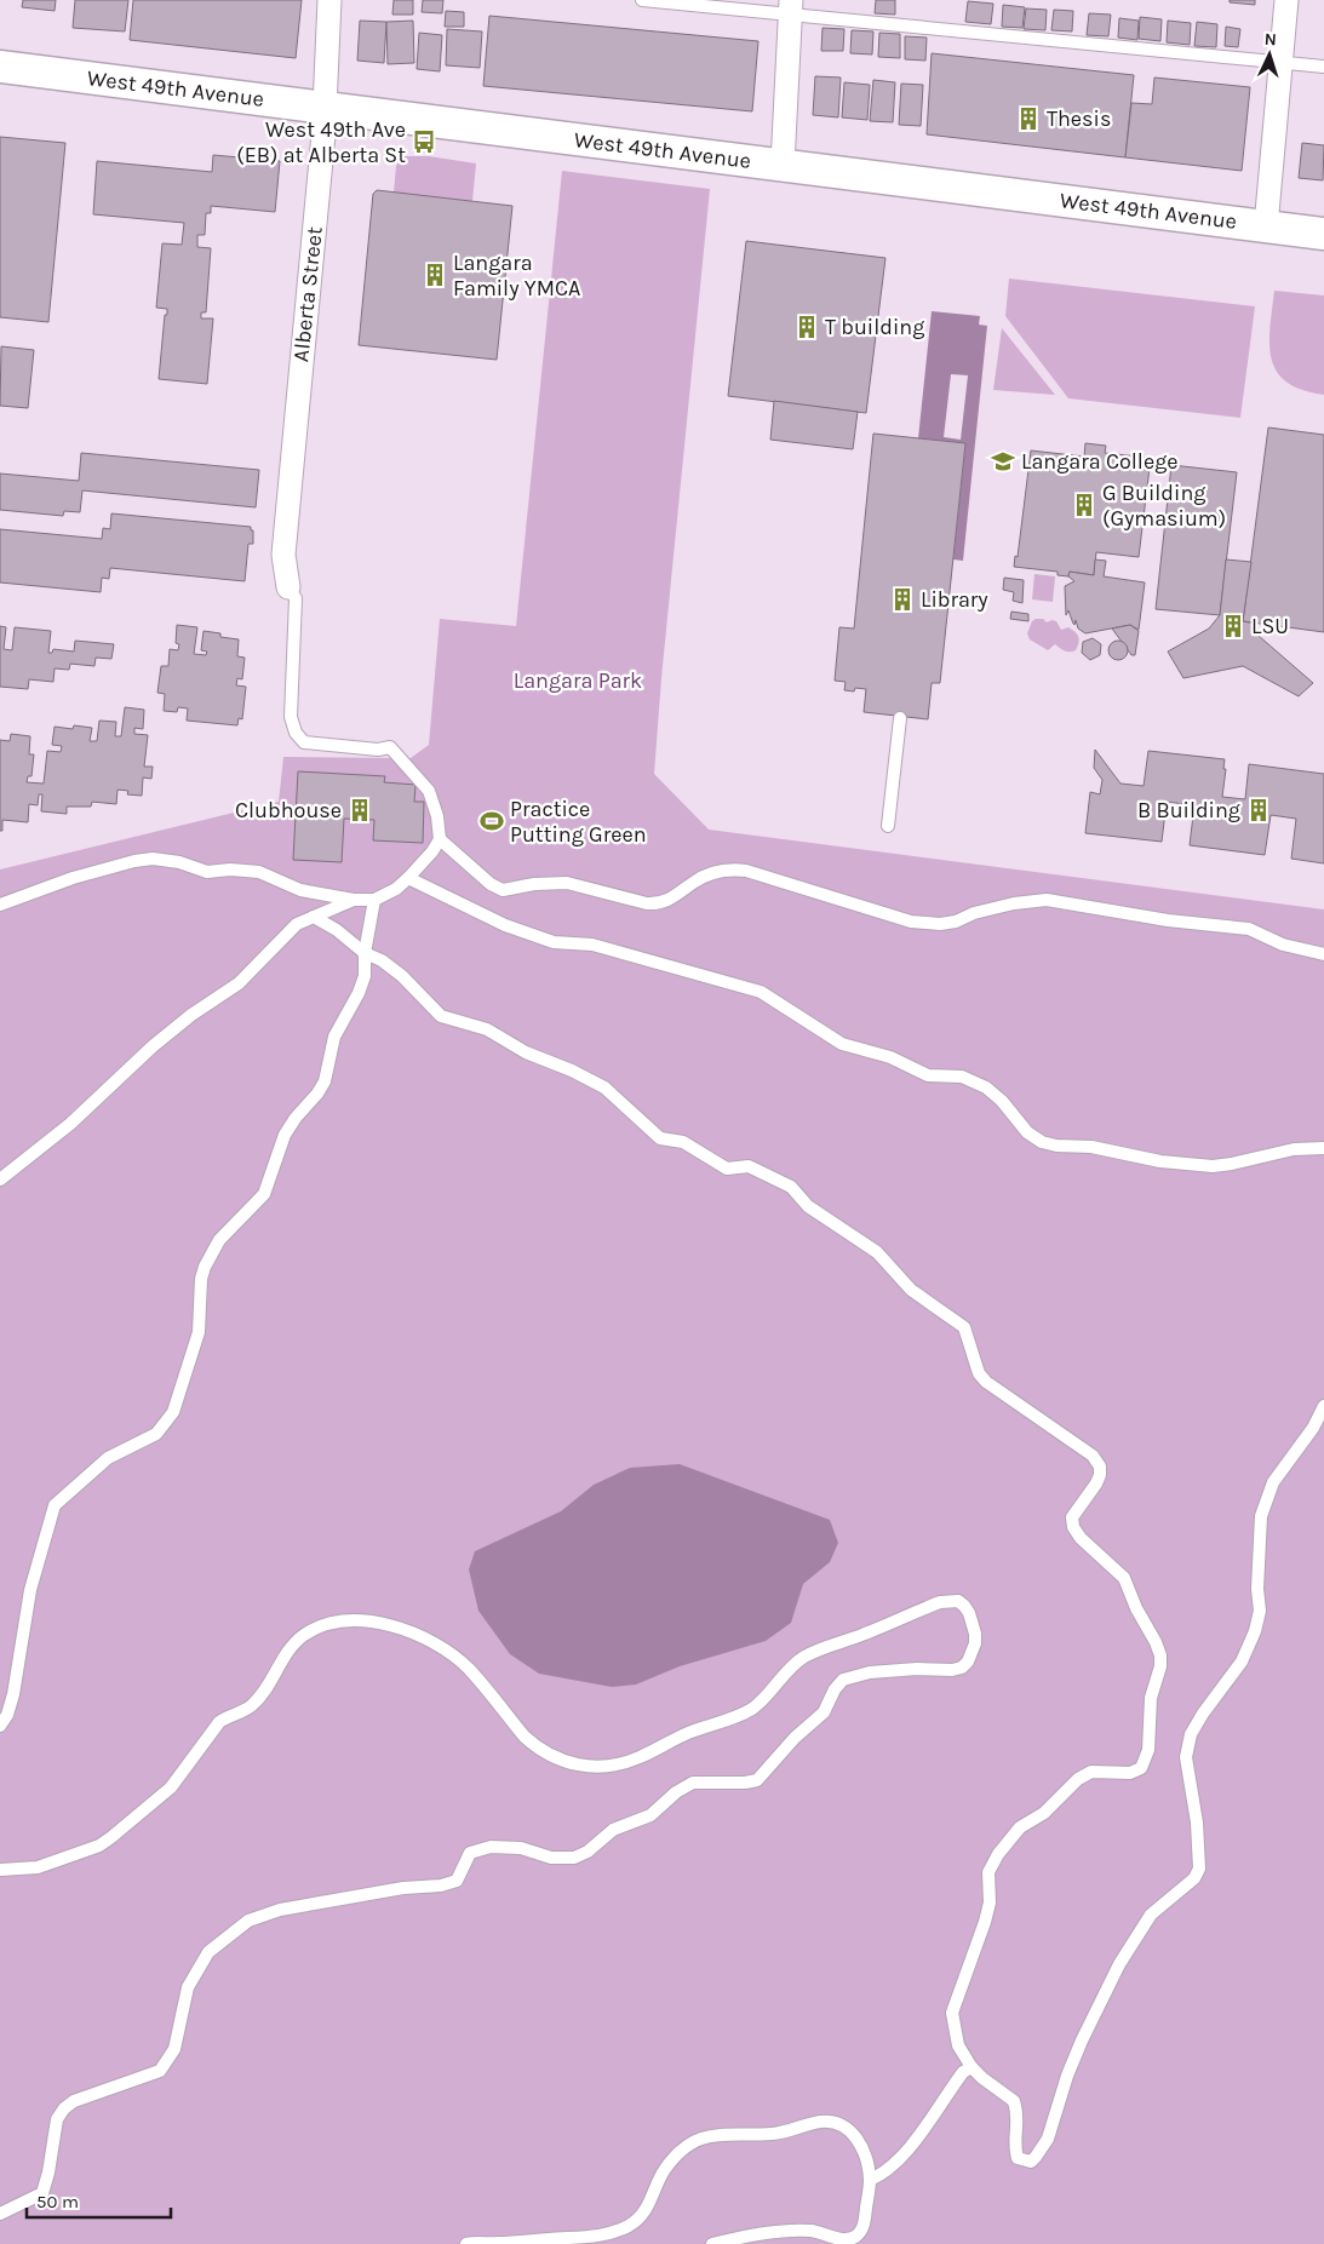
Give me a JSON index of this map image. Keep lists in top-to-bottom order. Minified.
{"streets":{"street":["West 49th Avenue","Alberta Street"]},"crossings":[["West 49th Avenue","Alberta Street"]],"parks":["Langara Park"],"places":{"building":["Thesis","Langara Family YMCA","T building","G Building (Gymasium)","Library","LSU","Clubhouse","B Building"],"bus stop":["West 49th Ave (EB) at Alberta St"],"school or university":["Langara College"],"sports":["Practice Putting Green"]},"scale_bar":"50 m","north":"top"}
